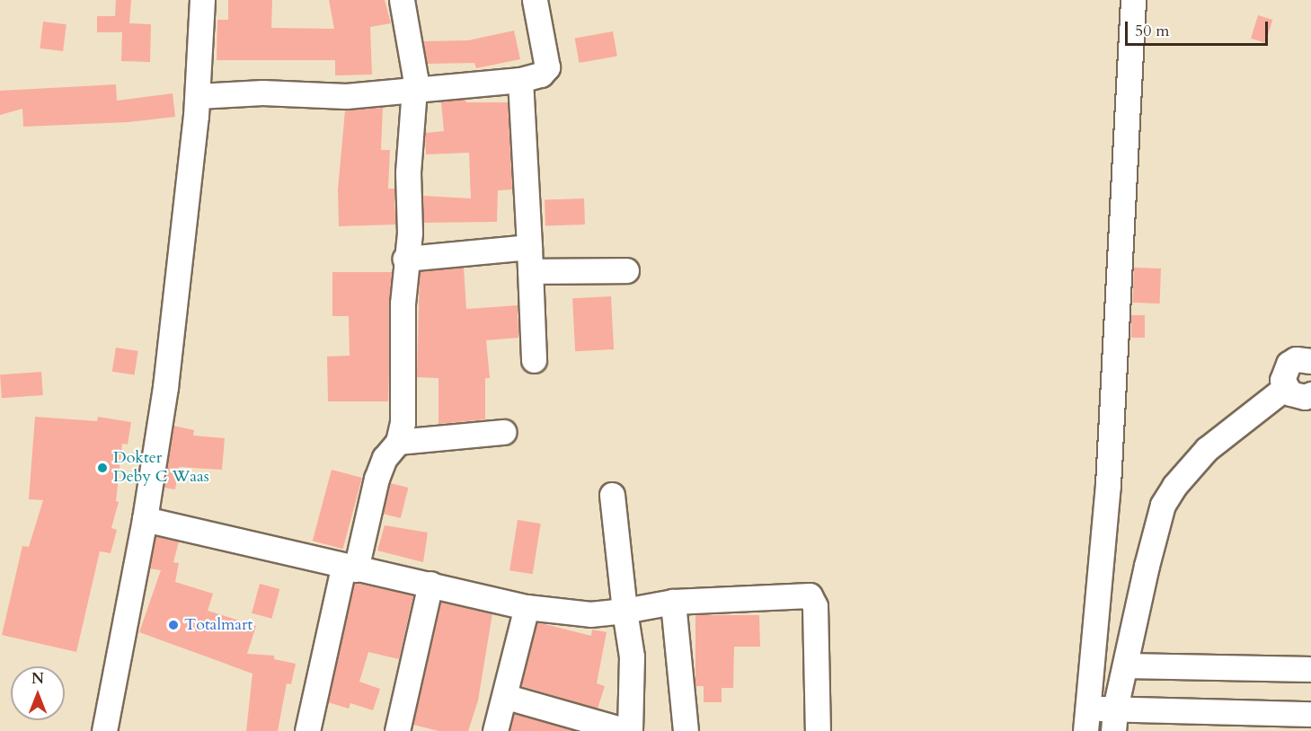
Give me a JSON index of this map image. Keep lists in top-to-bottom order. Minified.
{"places":["Dokter Deby C Waas","Totalmart"],"scale_bar":"50 m","north":"top"}
